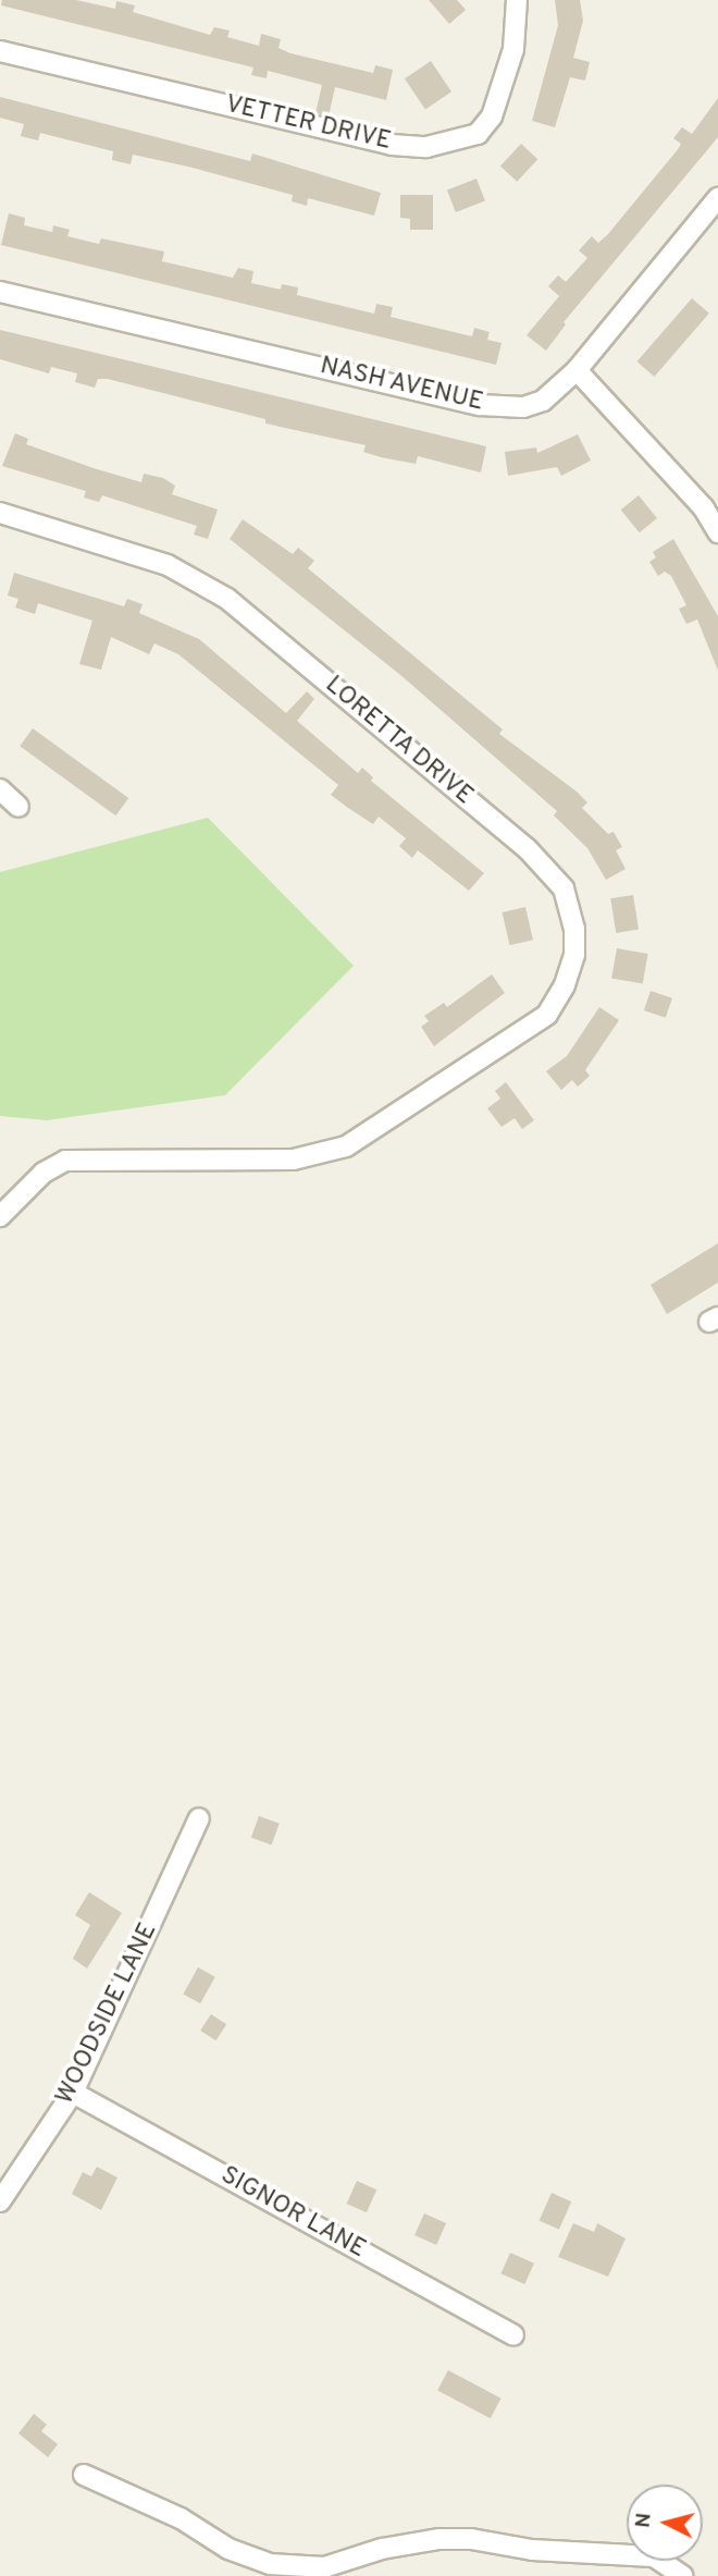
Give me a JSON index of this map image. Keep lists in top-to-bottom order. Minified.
{"streets":{"street":["VETTER DRIVE","NASH AVENUE","LORETTA DRIVE","WOODSIDE LANE","SIGNOR LANE"]},"crossings":[["WOODSIDE LANE","SIGNOR LANE"]],"north":"left"}
